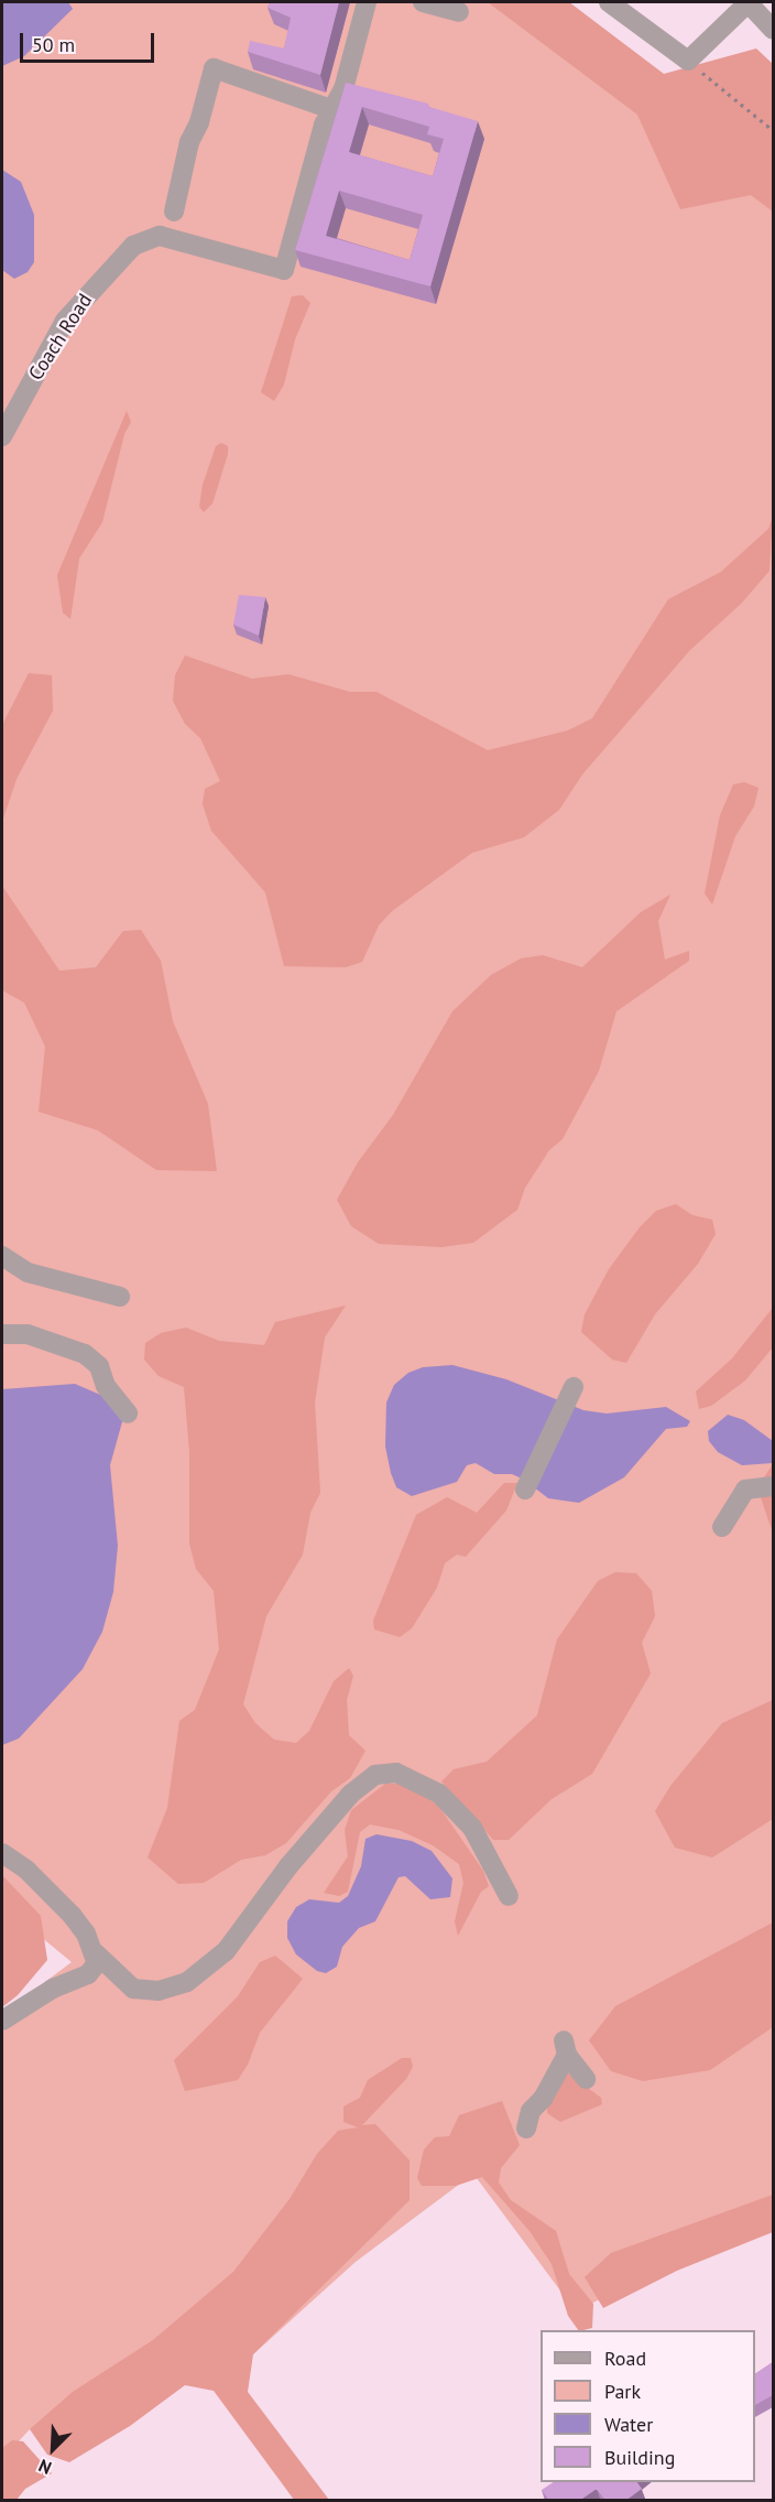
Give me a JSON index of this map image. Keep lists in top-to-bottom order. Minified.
{"streets":{"street":["Coach Road"]},"legend":["Road","Park","Water","Building"],"scale_bar":"50 m","north":"bottom left"}
